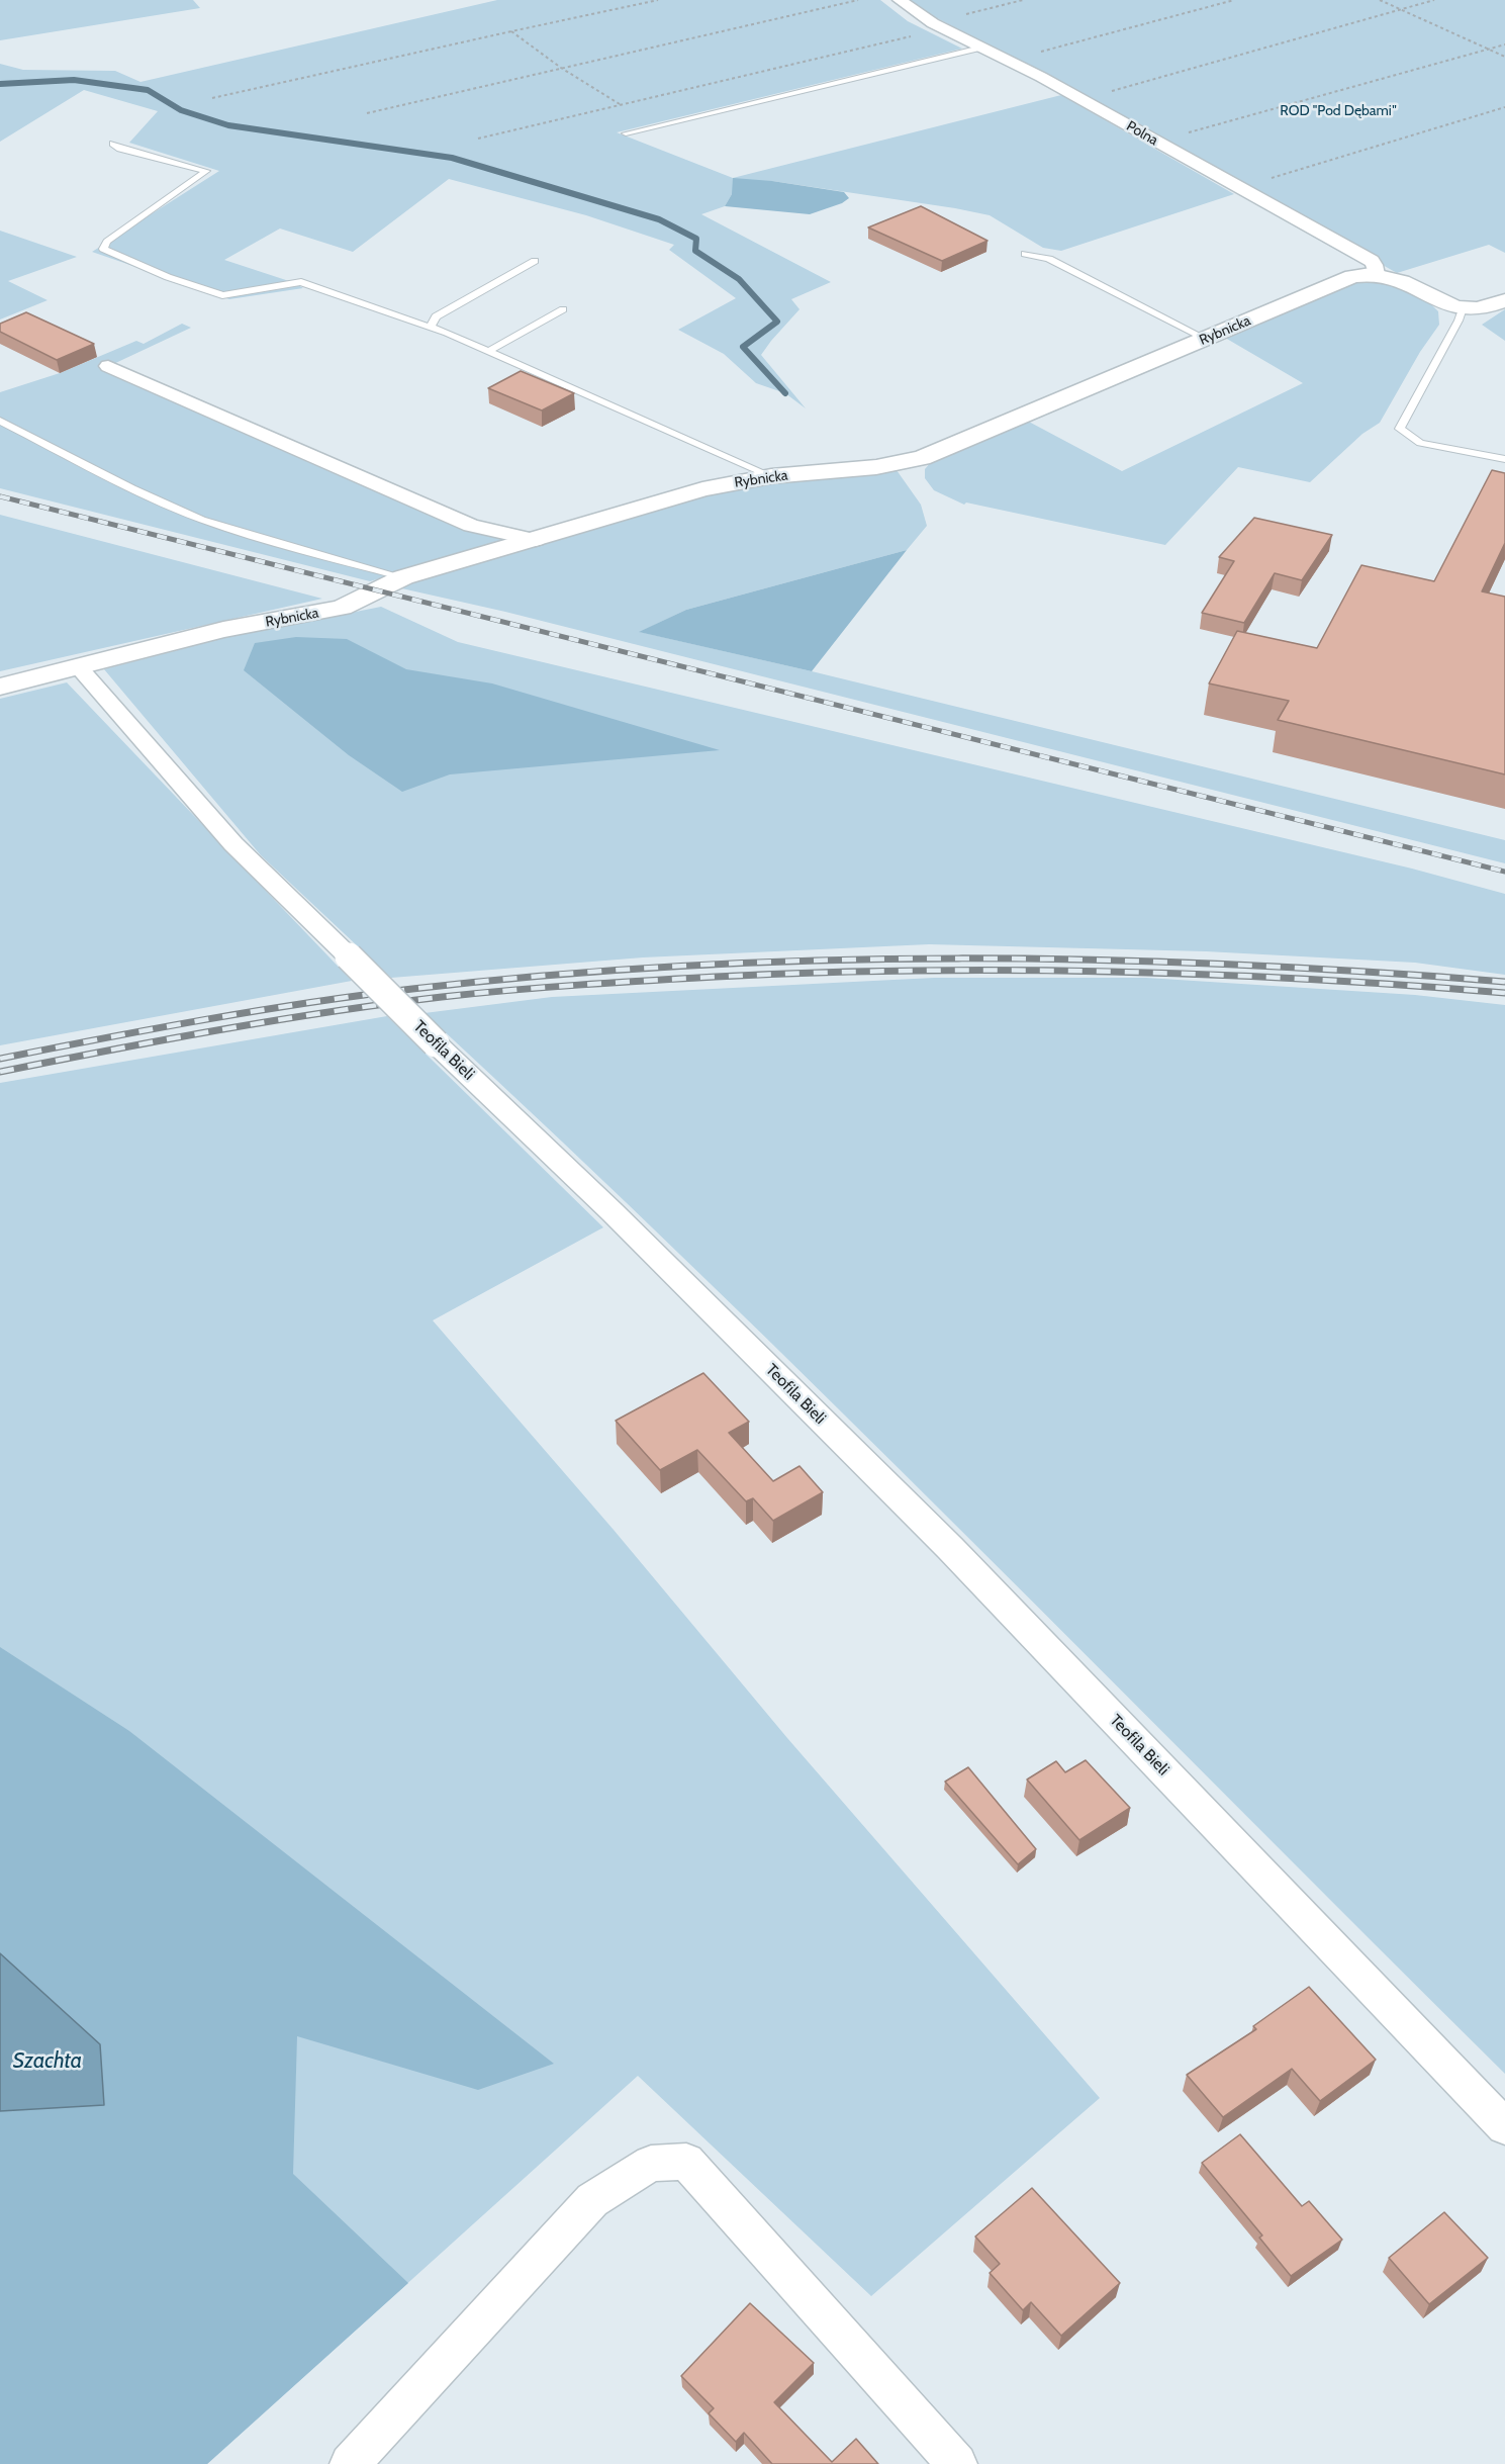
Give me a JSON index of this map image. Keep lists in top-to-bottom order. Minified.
{"streets":{"street":["Polna","Rybnicka","Teofila Bieli"]},"crossings":[["Polna","Rybnicka"],["Rybnicka","Teofila Bieli"]],"water":["Szachta"],"parks":["ROD \"Pod Dębami\""]}
